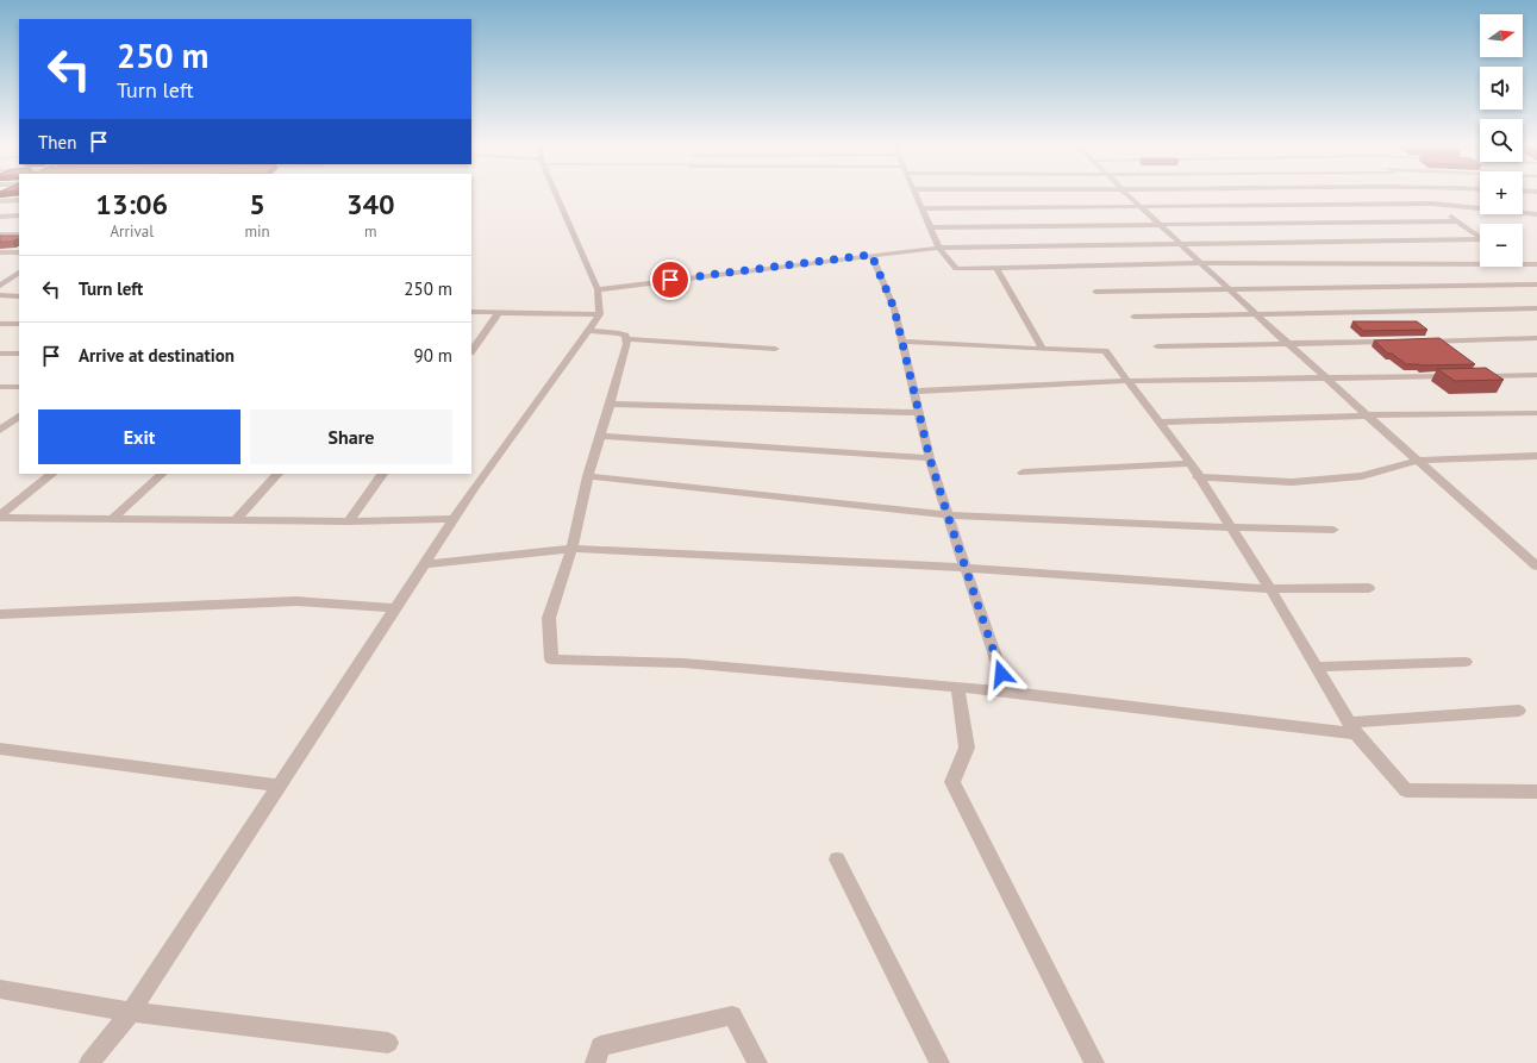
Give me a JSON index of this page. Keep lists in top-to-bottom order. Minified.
{"north":"right","page":{"map_buttons":["+","−"],"turn":["250 m","Turn left"],"then":"Then","eta":["13:06","Arrival","5","min","340","m"],"list":[{"name":"Turn left","value":"250 m"},{"name":"Arrive at destination","value":"90 m"}],"buttons":["Exit","Share"]}}
